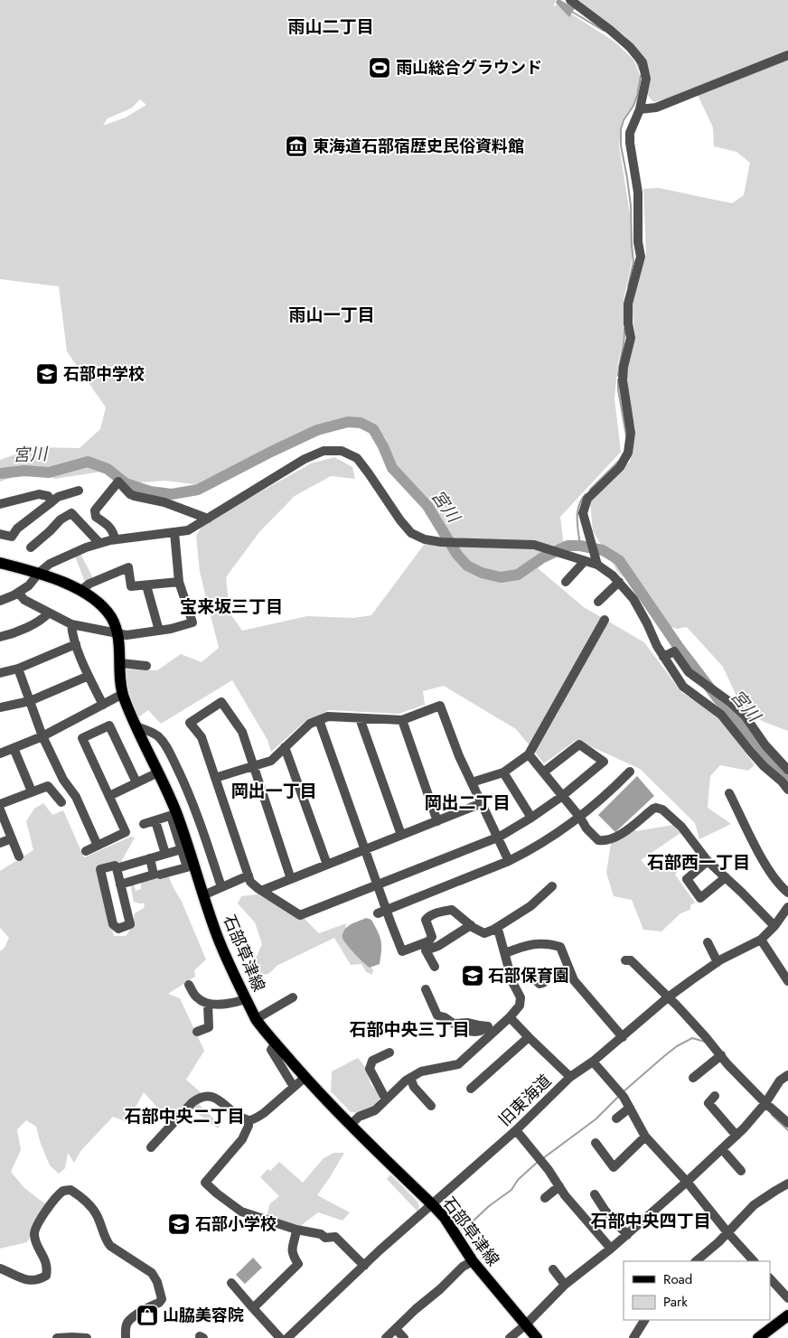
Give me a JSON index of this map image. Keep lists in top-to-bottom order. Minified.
{"streets":{"main road":["石部草津線"],"street":["旧東海道"]},"crossings":[["石部草津線","旧東海道"]],"districts":["雨山二丁目","雨山一丁目","宝来坂三丁目","岡出一丁目","岡出二丁目","石部西一丁目","石部中央三丁目","石部中央二丁目","石部中央四丁目"],"water":["宮川"],"places":{"sports":["雨山総合グラウンド"],"museum":["東海道石部宿歴史民俗資料館"],"school or university":["石部中学校","石部保育園","石部小学校"],"shop":["山脇美容院"]},"legend":["Road","Park"]}
